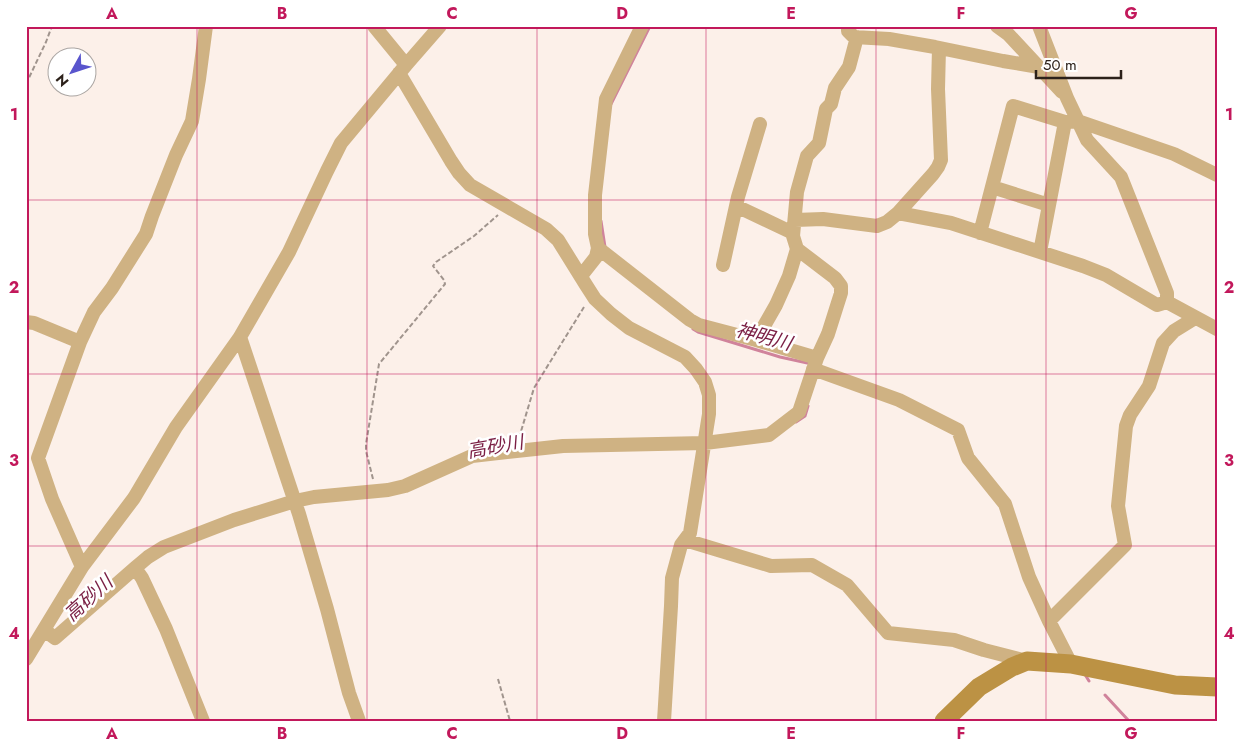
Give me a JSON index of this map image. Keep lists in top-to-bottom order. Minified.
{"water":["神明川","高砂川"],"scale_bar":"50 m","north":"bottom left","grid":{"columns":["A","B","C","D","E","F","G"],"rows":["1","2","3","4"]}}
